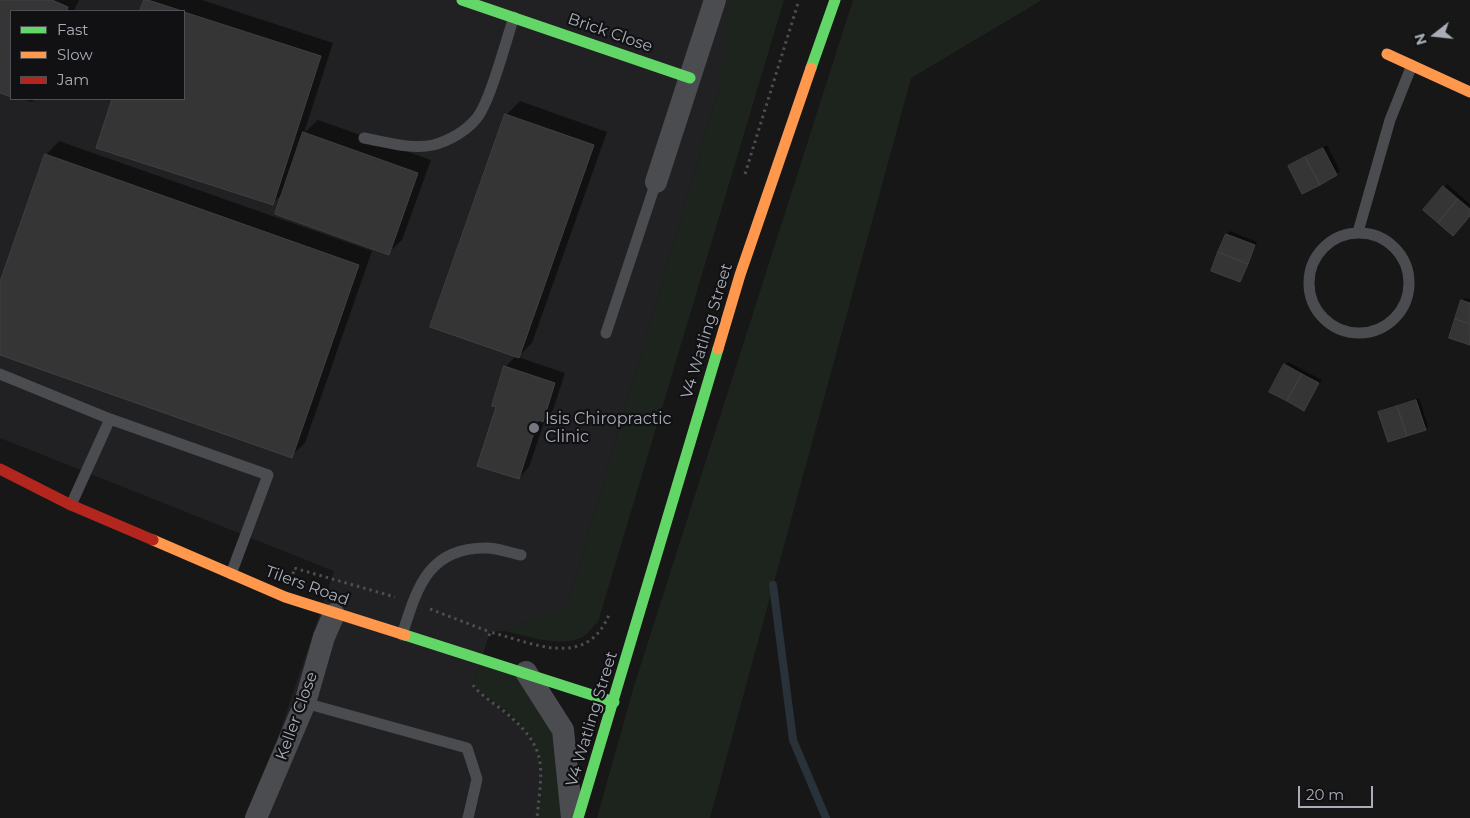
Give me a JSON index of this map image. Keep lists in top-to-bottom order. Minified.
{"streets":{"street":["Brick Close","V4 Watling Street","Tilers Road","Keller Close"]},"crossings":[["V4 Watling Street","Tilers Road"],["Tilers Road","Keller Close"]],"places":["Isis Chiropractic Clinic"],"legend":["Fast","Slow","Jam"],"scale_bar":"20 m","north":"left"}
